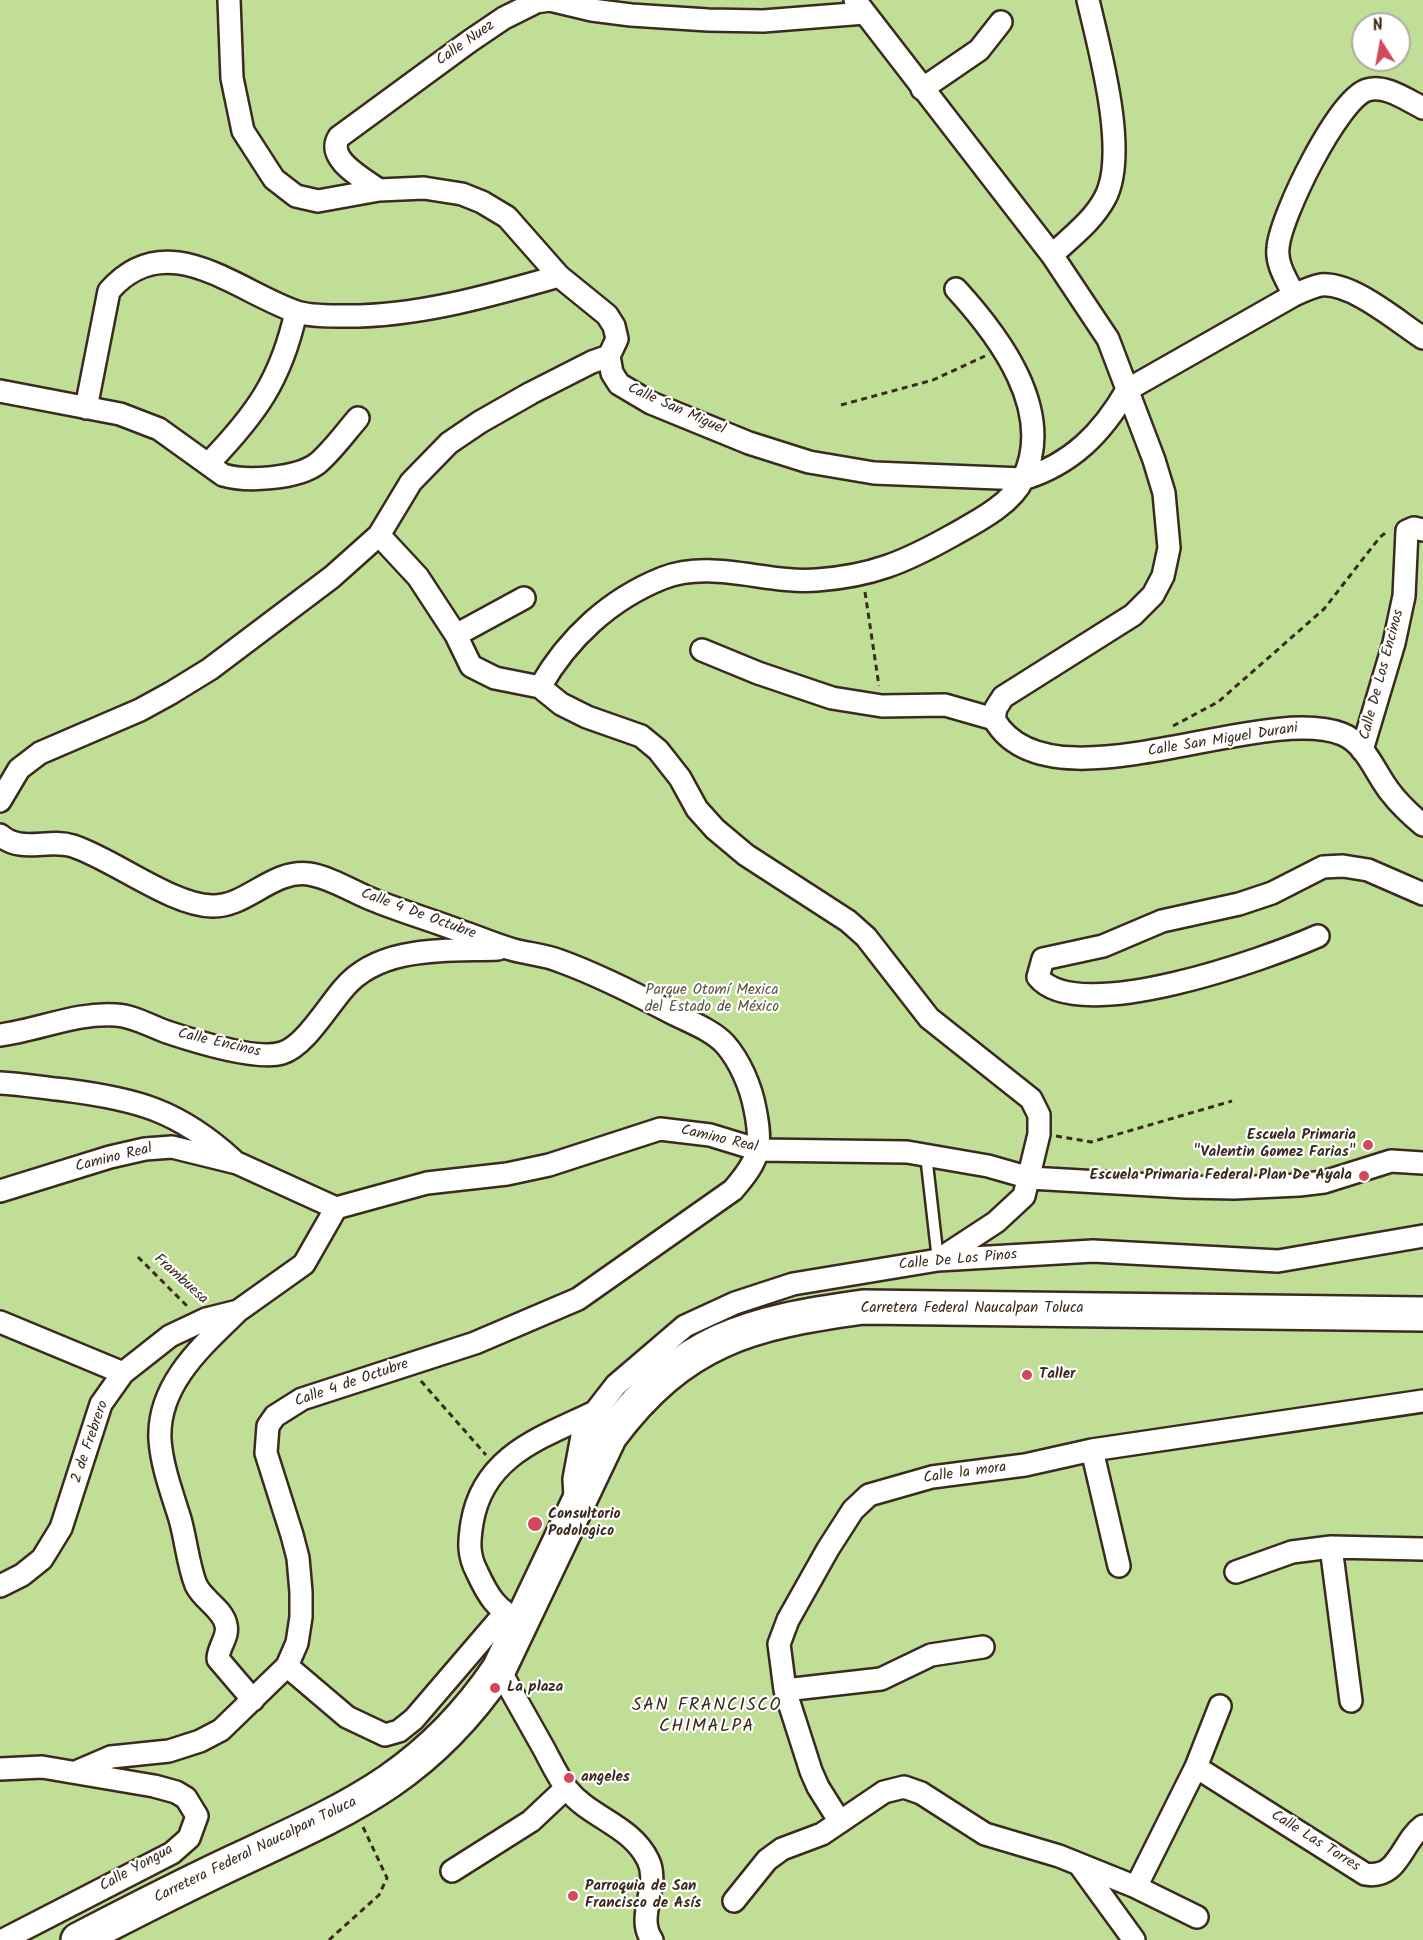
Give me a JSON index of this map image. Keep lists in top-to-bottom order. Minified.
{"streets":{"main road":["Carretera Federal Naucalpan Toluca"],"street":["Calle Nuez","Calle San Miguel","Calle De Los Encinos","Calle San Miguel Durani","Calle 4 De Octubre","Calle Encinos","Camino Real","Calle De Los Pinos","Calle 4 de Octubre","2 de Frebrero","Calle la mora","Calle Las Torres","Calle Yongua"],"path":["Frambuesa"]},"crossings":[["Calle De Los Encinos","Calle San Miguel Durani"],["Calle 4 De Octubre","Calle Encinos"],["Calle 4 De Octubre","Camino Real"],["Calle 4 De Octubre","Calle 4 de Octubre"],["Camino Real","Calle 4 de Octubre"],["Camino Real","2 de Frebrero"],["Calle De Los Pinos","Carretera Federal Naucalpan Toluca"],["Frambuesa","2 de Frebrero"],["Calle 4 de Octubre","Calle Yongua"]],"districts":["SAN FRANCISCO CHIMALPA"],"parks":["Parque Otomí Mexica del Estado de México"],"places":["Escuela Primaria \"Valentin Gomez Farias\"","Escuela Primaria Federal Plan De Ayala","Taller","Consultorio Podologico","La plaza","angeles","Parroquia de San Francisco de Asís"],"north":"top"}
